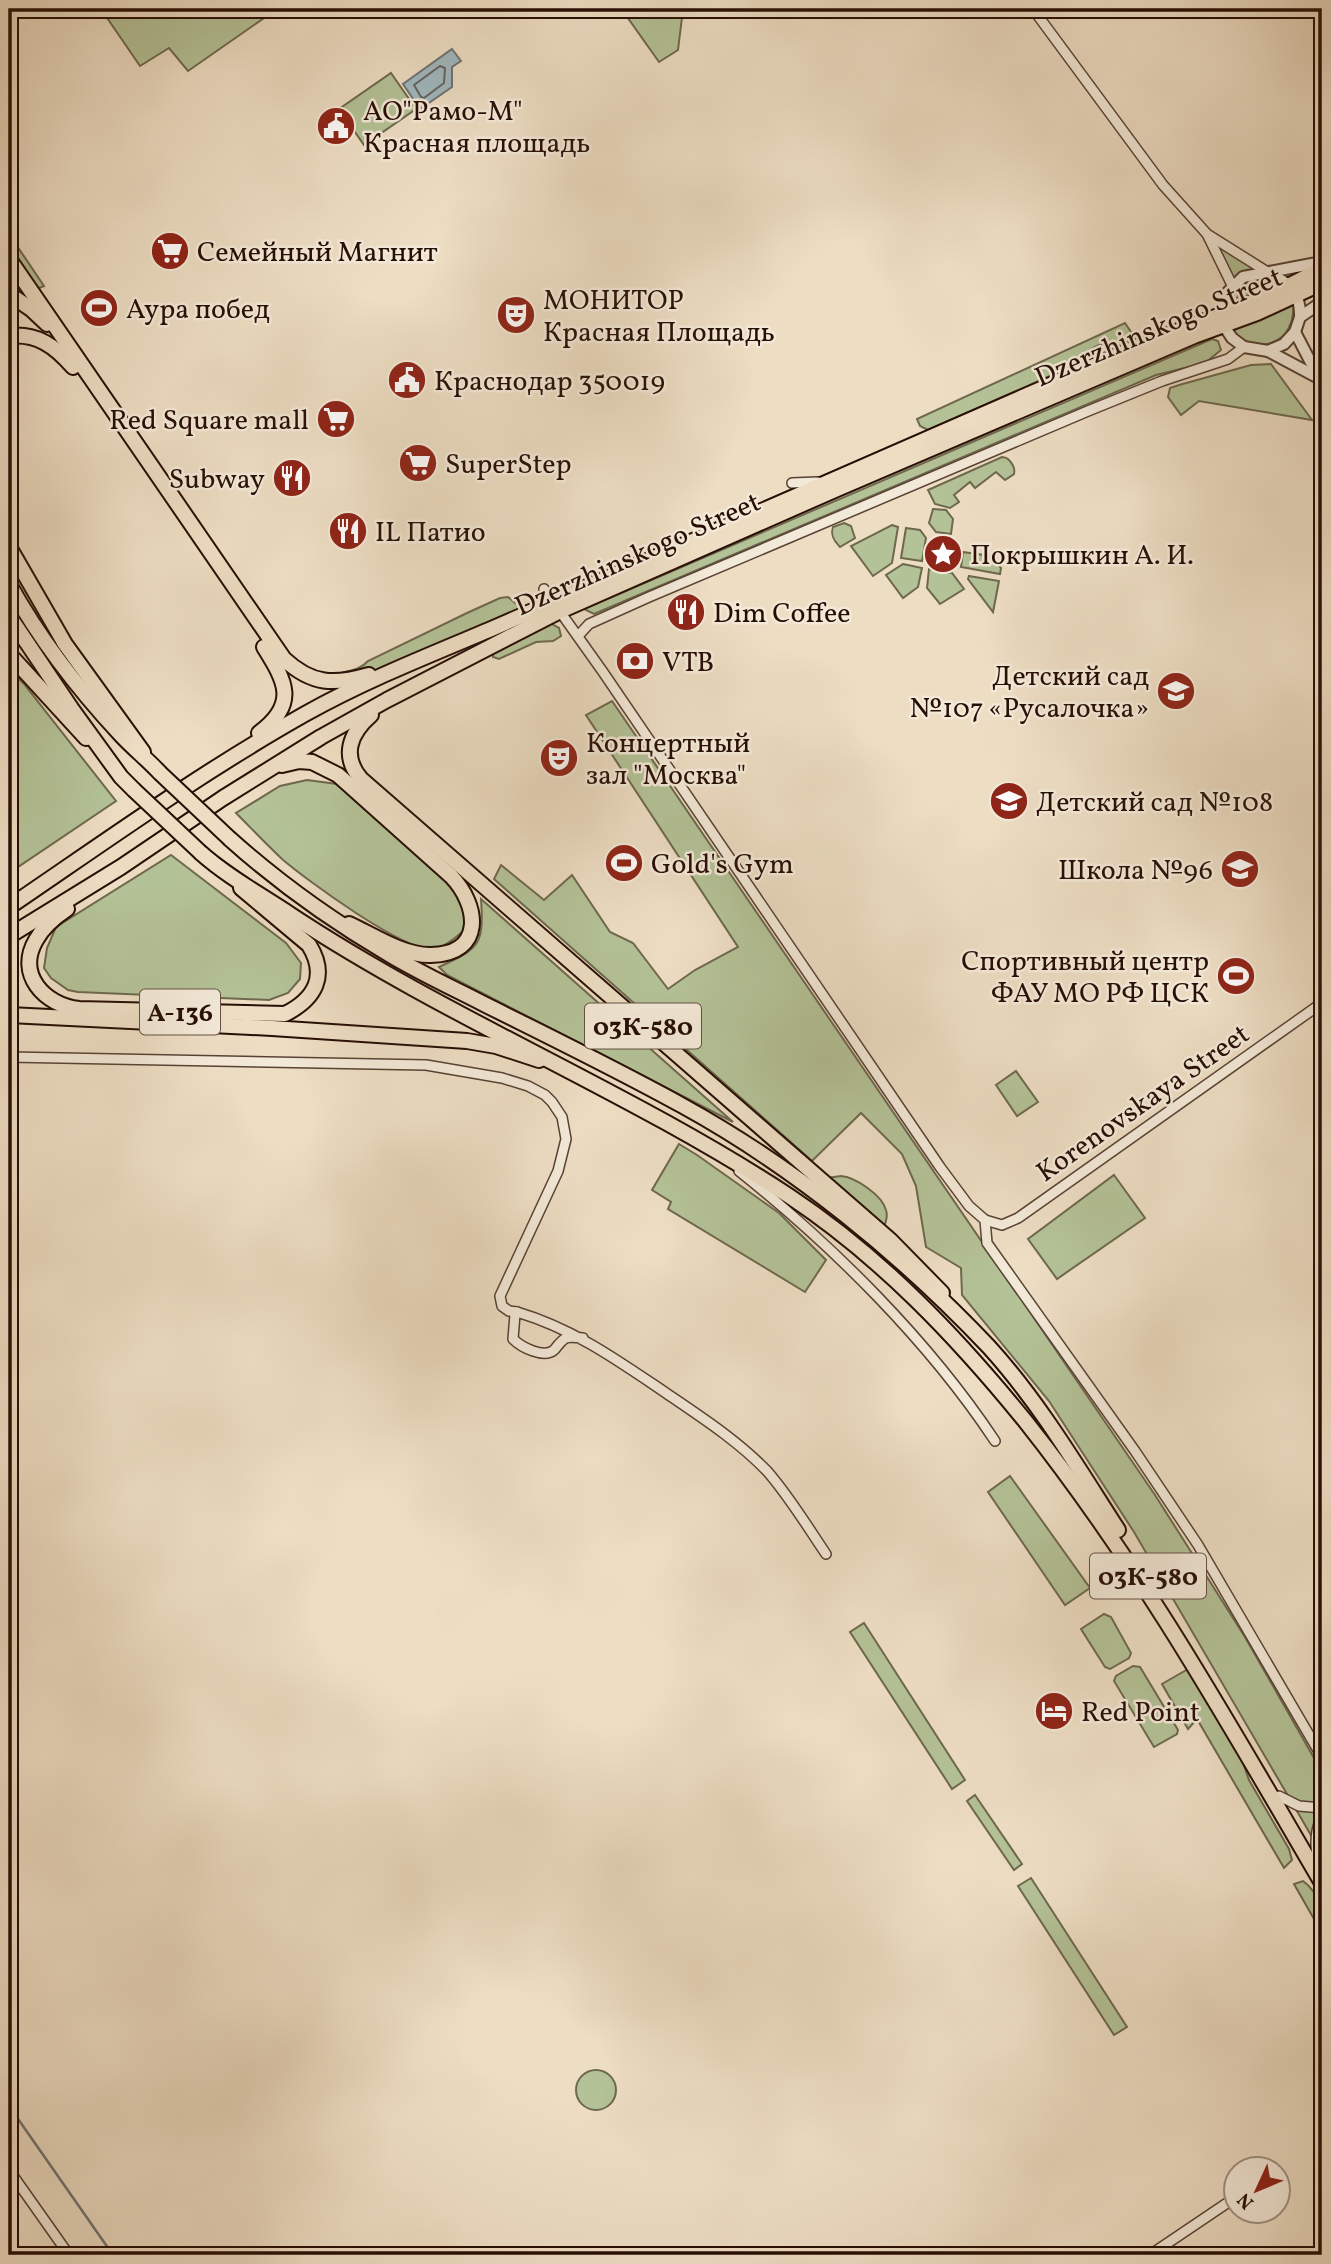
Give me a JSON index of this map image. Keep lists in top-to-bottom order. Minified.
{"streets":{"main road":["Dzerzhinskogo Street","А-136","03К-580"],"street":["Korenovskaya Street"]},"crossings":[["Dzerzhinskogo Street","А-136"],["Dzerzhinskogo Street","03К-580"],["А-136","03К-580"]],"places":{"public building":["АО\"Рамо-М\" Красная площадь","Краснодар 350019"],"supermarket":["Семейный Магнит","Red Square mall","SuperStep"],"sports":["Аура побед","Gold's Gym","Спортивный центр ФАУ МО РФ ЦСК"],"theatre":["МОНИТОР Красная Площадь","Концертный зал \"Москва\""],"restaurant":["Subway","IL Патио","Dim Coffee"],"place":["Покрышкин А. И."],"bank":["VTB"],"school or university":["Детский сад №107 «Русалочка»","Детский сад №108","Школа №96"],"hotel":["Red Point"]},"north":"bottom left"}
